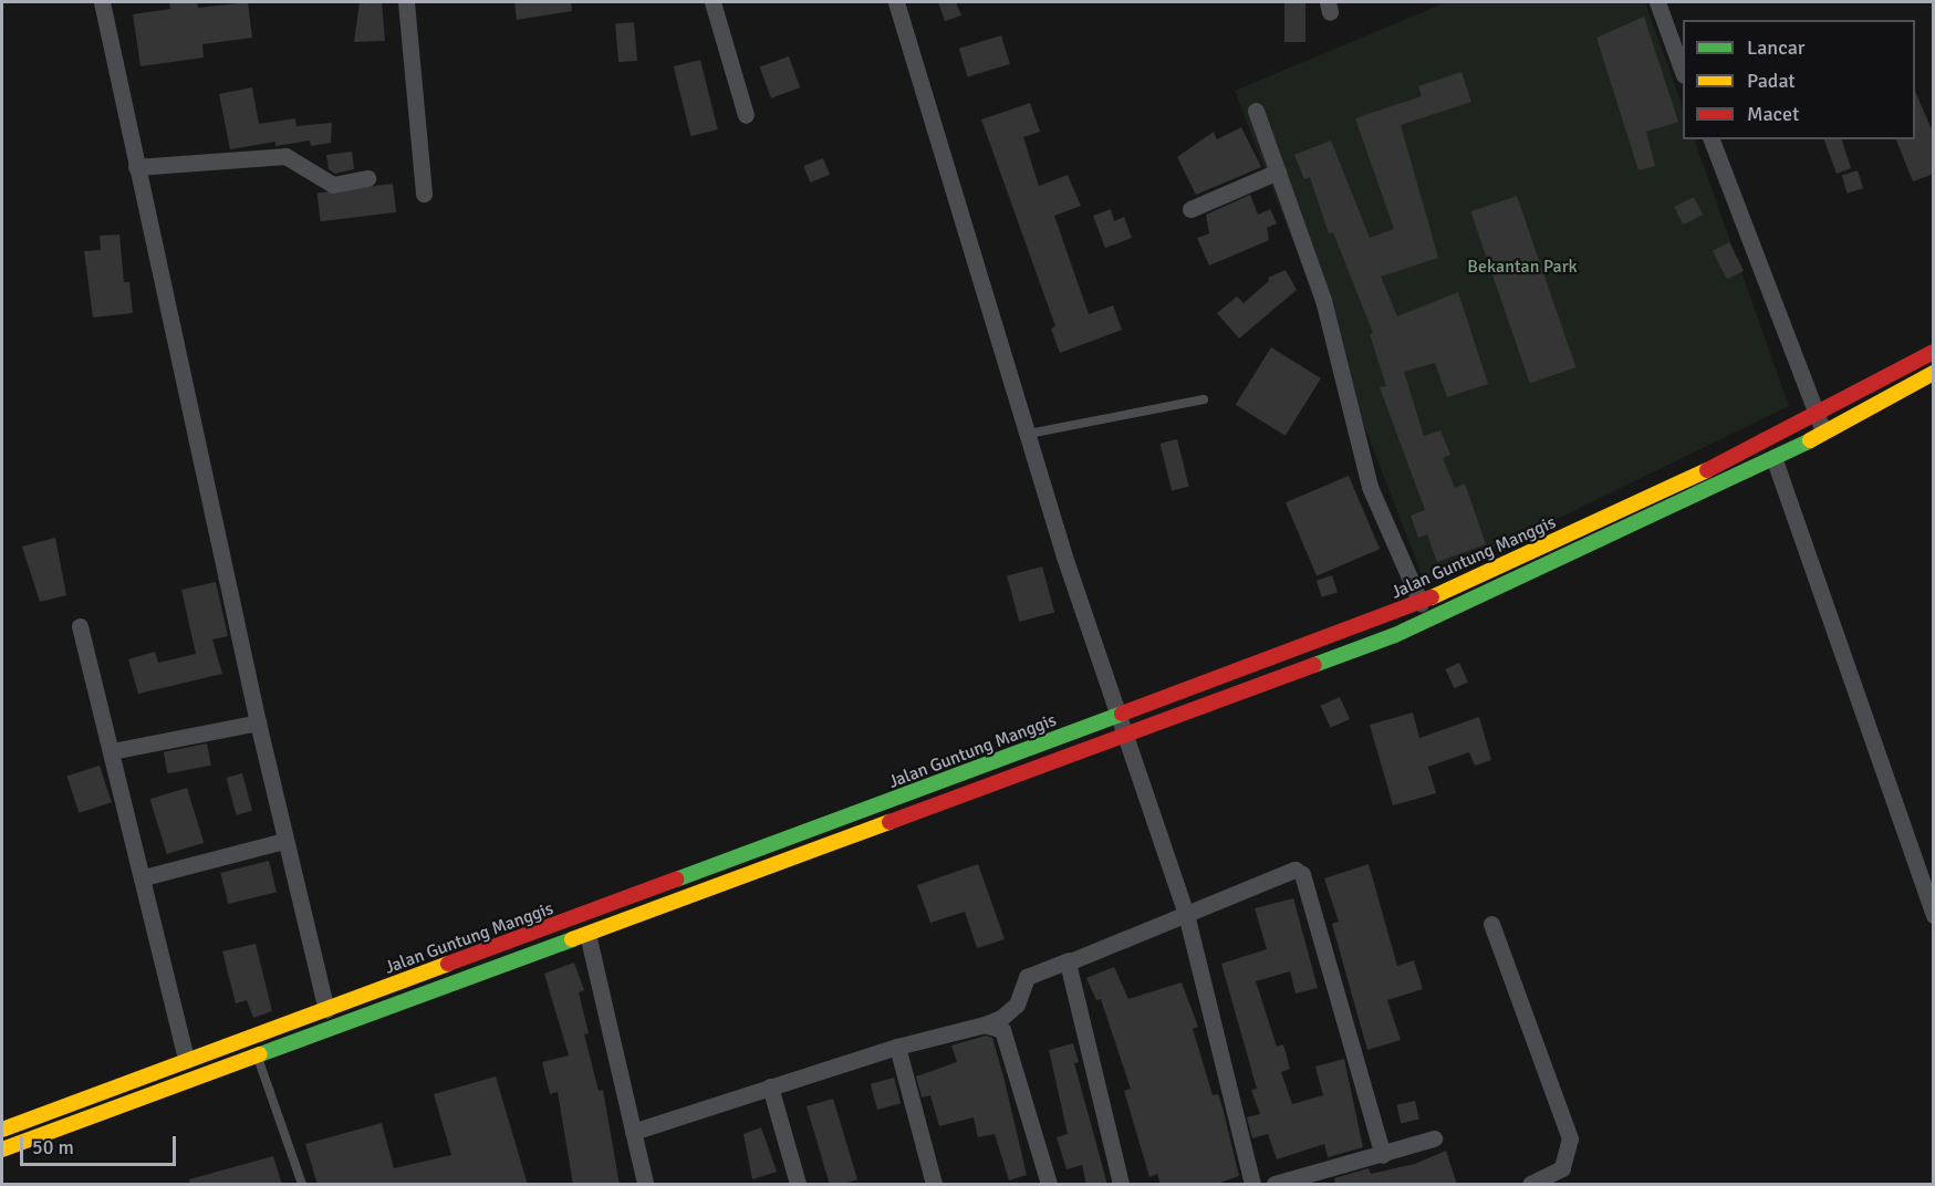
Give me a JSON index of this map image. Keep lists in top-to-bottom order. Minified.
{"streets":{"street":["Jalan Guntung Manggis"]},"parks":["Bekantan Park"],"legend":["Lancar","Padat","Macet"],"scale_bar":"50 m"}
